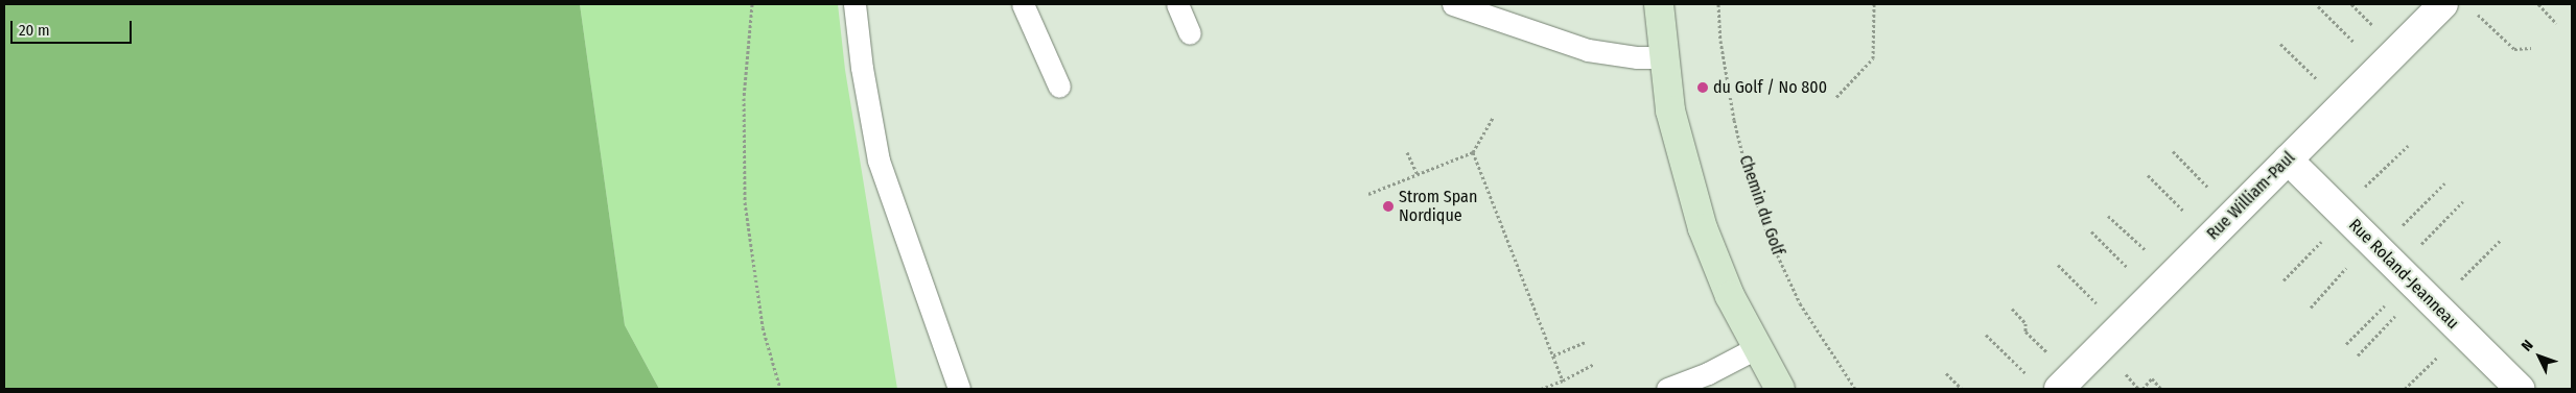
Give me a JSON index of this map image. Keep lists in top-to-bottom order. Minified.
{"streets":{"street":["Rue William-Paul","Rue Roland-Jeanneau"],"path":["Chemin du Golf"]},"crossings":[["Rue William-Paul","Rue Roland-Jeanneau"]],"places":["du Golf / No 800","Strom Span Nordique"],"scale_bar":"20 m","north":"top left"}
